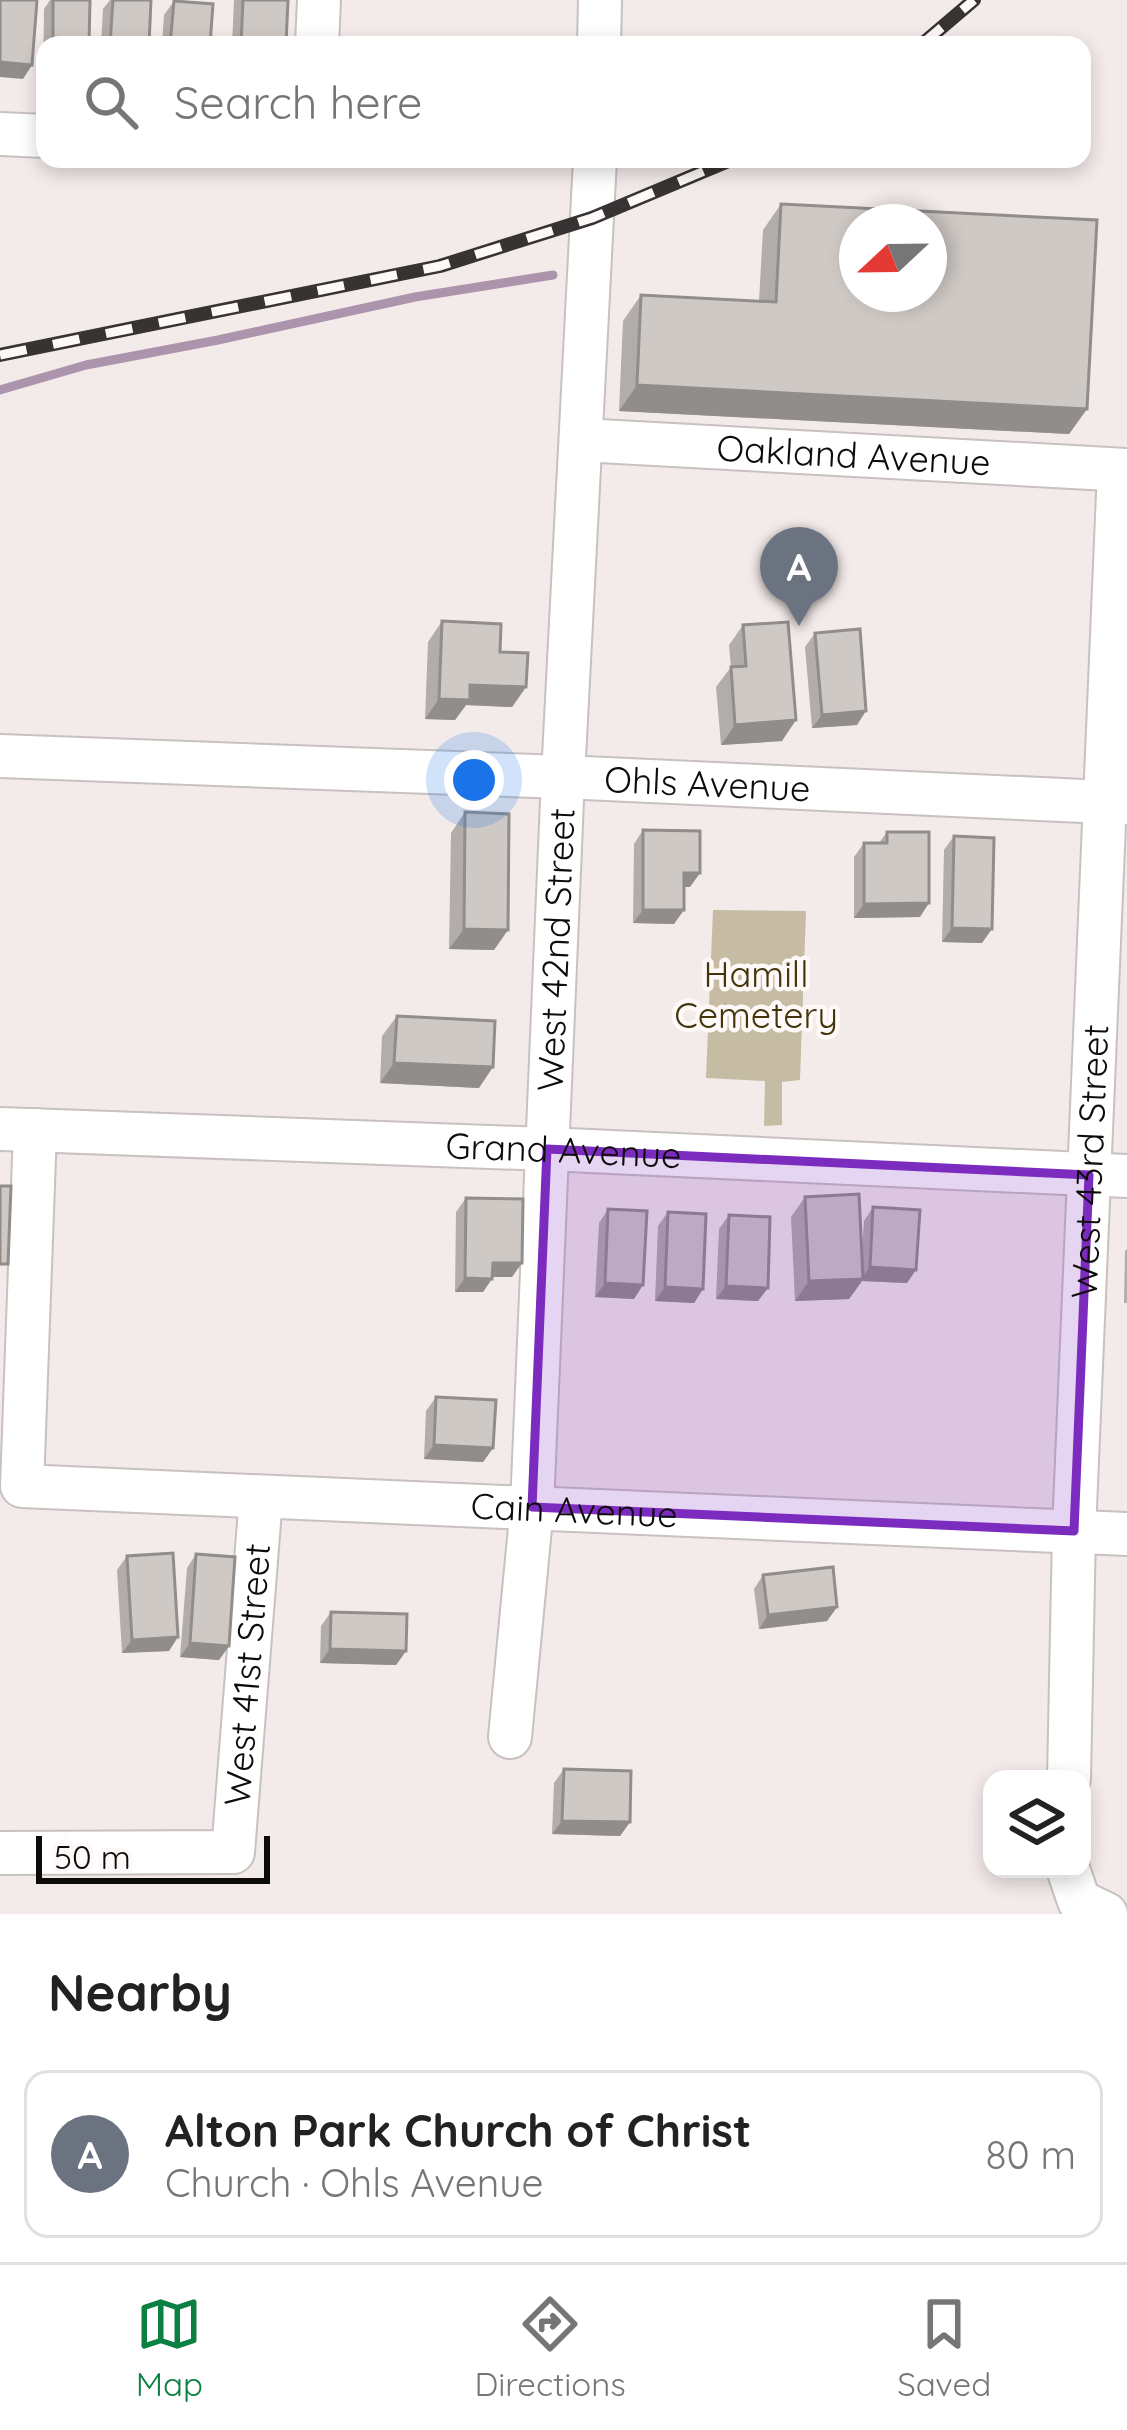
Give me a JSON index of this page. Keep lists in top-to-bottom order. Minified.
{"streets":{"street":["Oakland Avenue","Ohls Avenue","West 42nd Street","Grand Avenue","West 43rd Street","Cain Avenue","West 41st Street"]},"crossings":[["Oakland Avenue","West 42nd Street"],["Oakland Avenue","West 43rd Street"],["Ohls Avenue","West 42nd Street"],["Ohls Avenue","West 43rd Street"],["West 42nd Street","Grand Avenue"],["West 42nd Street","Cain Avenue"],["Grand Avenue","West 43rd Street"],["Grand Avenue","Cain Avenue"],["West 43rd Street","Cain Avenue"],["Cain Avenue","West 41st Street"]],"parks":["Hamill Cemetery"],"scale_bar":"50 m","north":"left","page":{"search":"Search here","pins":"A","scale":"50 m","heading":"Nearby","list":[{"mark":"A","name":"Alton Park Church of Christ","note":"Church · Ohls Avenue","value":"80 m"}],"nav":["Map","Directions","Saved"]}}
